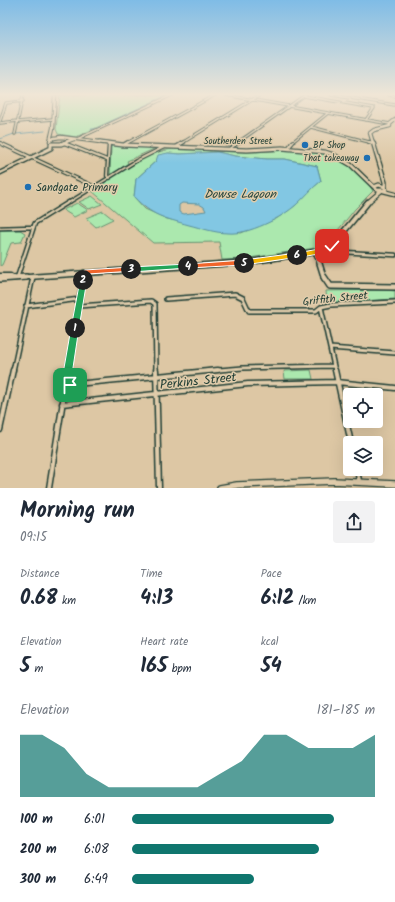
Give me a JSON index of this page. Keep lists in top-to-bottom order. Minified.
{"streets":{"main road":["Southerden Street"],"street":["Griffith Street","Perkins Street"]},"water":["Dowse Lagoon"],"places":["BP Shop","That takeaway","Sandgate Primary"],"page":{"pins":["6","5","4","3","2","1"],"heading":["Morning run","09:15"],"stats":[["Distance","0.68 km"],["Time","4:13"],["Pace","6:12 /km"],["Elevation","5 m"],["Heart rate","165 bpm"],["kcal","54"]],"chart":["Elevation","181–185 m"],"list":[{"name":"100 m","note":"6:01"},{"name":"200 m","note":"6:08"},{"name":"300 m","note":"6:49"}]}}
